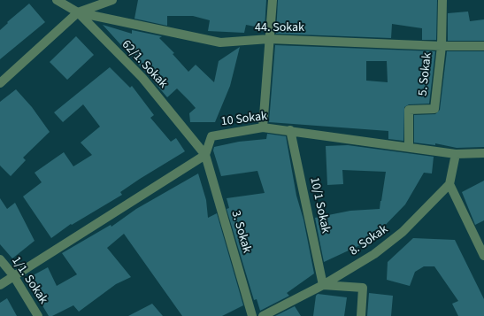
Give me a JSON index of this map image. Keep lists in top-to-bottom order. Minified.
{"streets":{"street":["44. Sokak","62/1. Sokak","5. Sokak","10 Sokak","10/1 Sokak","3. Sokak","8. Sokak","1/1. Sokak"]},"crossings":[["44. Sokak","62/1. Sokak"],["44. Sokak","5. Sokak"],["62/1. Sokak","10 Sokak"],["62/1. Sokak","3. Sokak"],["5. Sokak","10 Sokak"],["10 Sokak","10/1 Sokak"],["10 Sokak","3. Sokak"],["10/1 Sokak","8. Sokak"]]}
